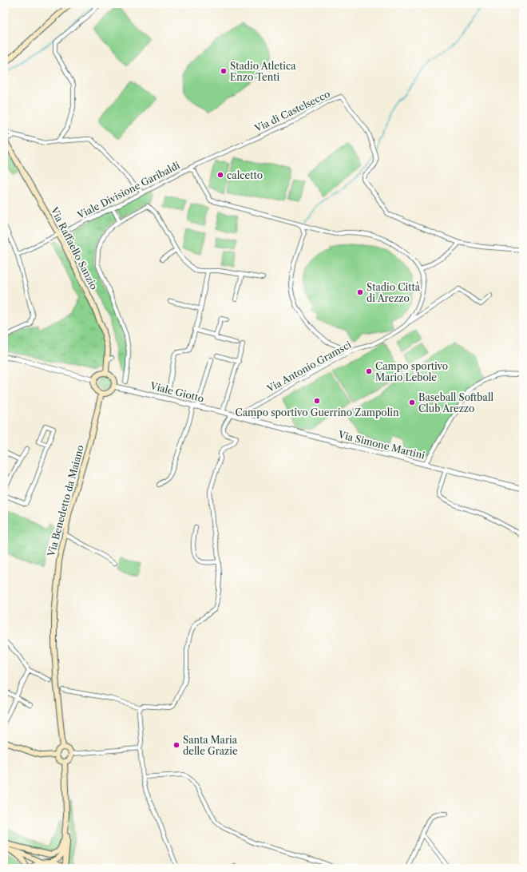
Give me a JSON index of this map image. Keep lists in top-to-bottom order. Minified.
{"streets":{"main road":["Via Raffaello Sanzio","Via Benedetto da Maiano"],"street":["Via di Castelsecco","Viale Divisione Garibaldi","Via Antonio Gramsci","Viale Giotto","Via Simone Martini"]},"crossings":[["Via di Castelsecco","Viale Divisione Garibaldi"],["Viale Divisione Garibaldi","Via Raffaello Sanzio"],["Viale Divisione Garibaldi","Via Antonio Gramsci"],["Via Raffaello Sanzio","Viale Giotto"],["Via Raffaello Sanzio","Via Benedetto da Maiano"],["Via Antonio Gramsci","Viale Giotto"],["Via Antonio Gramsci","Via Simone Martini"],["Viale Giotto","Via Simone Martini"],["Viale Giotto","Via Benedetto da Maiano"]],"places":["Stadio Atletica Enzo Tenti","calcetto","Stadio Città di Arezzo","Campo sportivo Mario Lebole","Campo sportivo Guerrino Zampolin","Baseball Softball Club Arezzo","Santa Maria delle Grazie"]}
